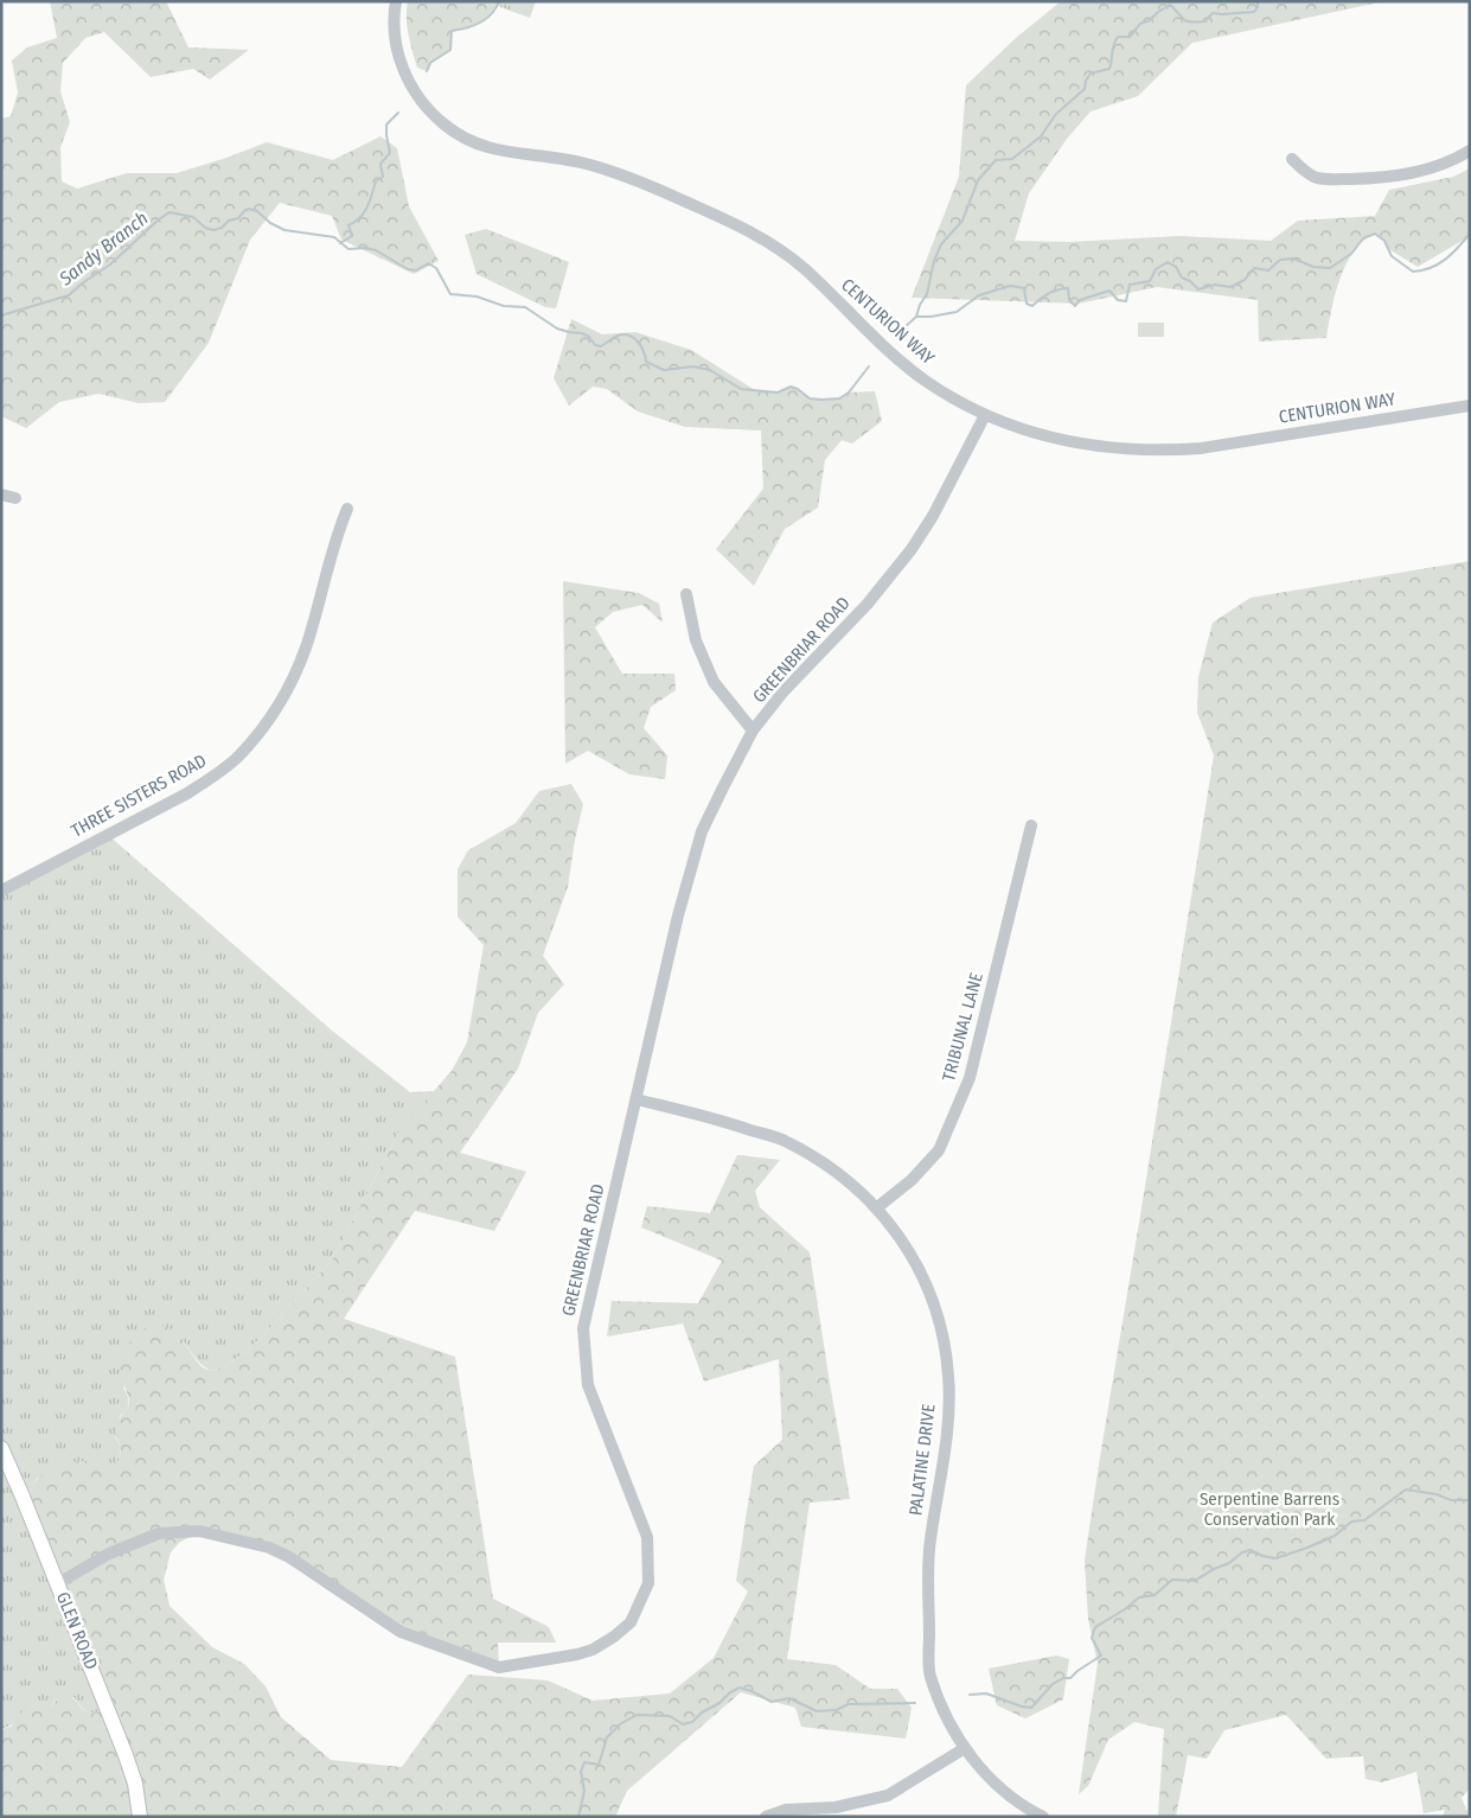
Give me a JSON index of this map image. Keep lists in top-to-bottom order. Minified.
{"streets":{"main road":["GLEN ROAD"],"street":["CENTURION WAY","GREENBRIAR ROAD","THREE SISTERS ROAD","TRIBUNAL LANE","PALATINE DRIVE"]},"crossings":[["CENTURION WAY","GREENBRIAR ROAD"],["GREENBRIAR ROAD","PALATINE DRIVE"],["GREENBRIAR ROAD","GLEN ROAD"],["TRIBUNAL LANE","PALATINE DRIVE"]],"water":["Sandy Branch"],"parks":["Serpentine Barrens Conservation Park"]}
